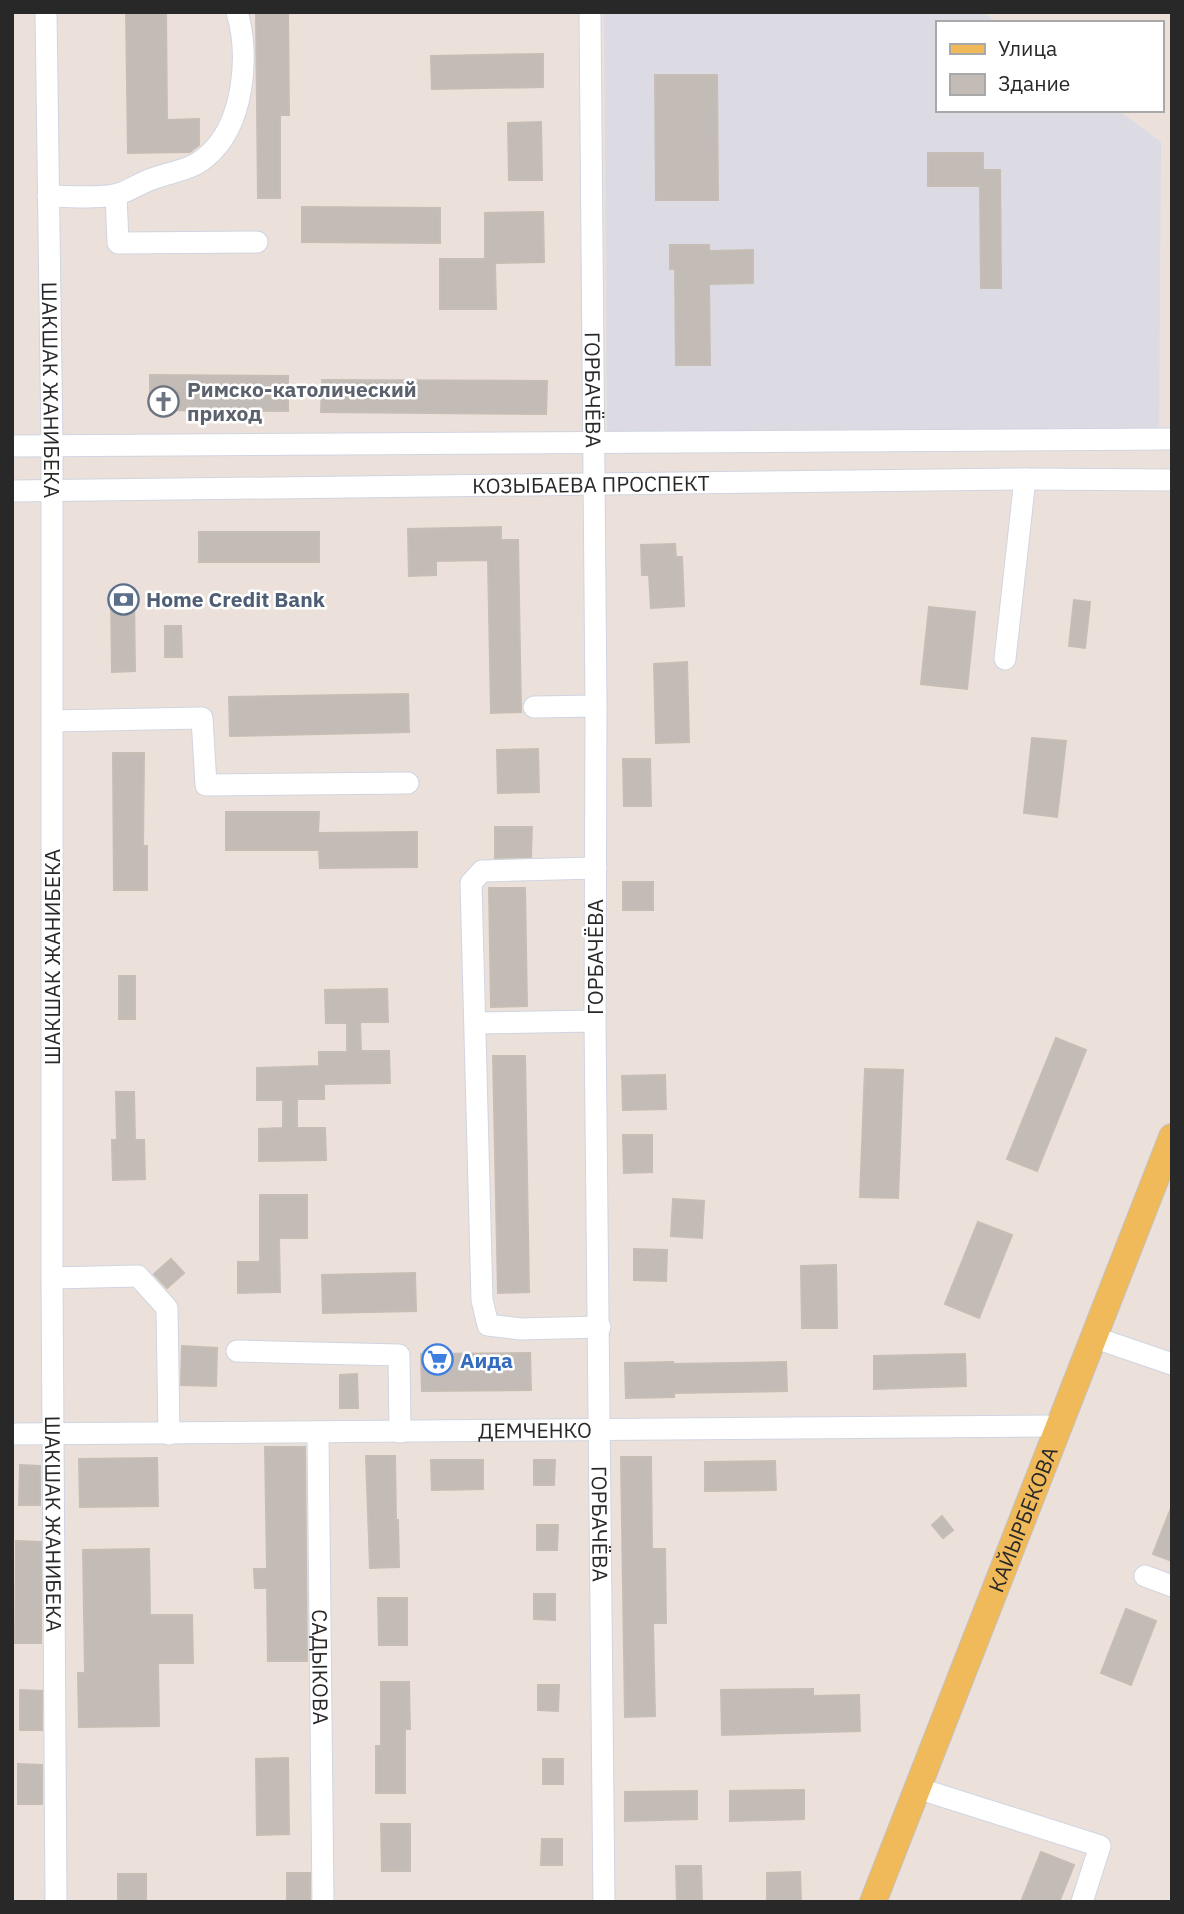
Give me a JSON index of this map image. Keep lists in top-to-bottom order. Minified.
{"streets":{"main road":["КАЙЫРБЕКОВА"],"street":["ШАКШАК ЖАНИБЕКА","ГОРБАЧЁВА","КОЗЫБАЕВА ПРОСПЕКТ","ДЕМЧЕНКО","САДЫКОВА"]},"crossings":[["ШАКШАК ЖАНИБЕКА","КОЗЫБАЕВА ПРОСПЕКТ"],["ШАКШАК ЖАНИБЕКА","ДЕМЧЕНКО"],["ГОРБАЧЁВА","КОЗЫБАЕВА ПРОСПЕКТ"],["ГОРБАЧЁВА","ДЕМЧЕНКО"],["ДЕМЧЕНКО","КАЙЫРБЕКОВА"],["ДЕМЧЕНКО","САДЫКОВА"]],"places":{"church":["Римско-католический приход"],"bank":["Home Credit Bank"],"supermarket":["Аида"]},"legend":["Улица","Здание"]}
